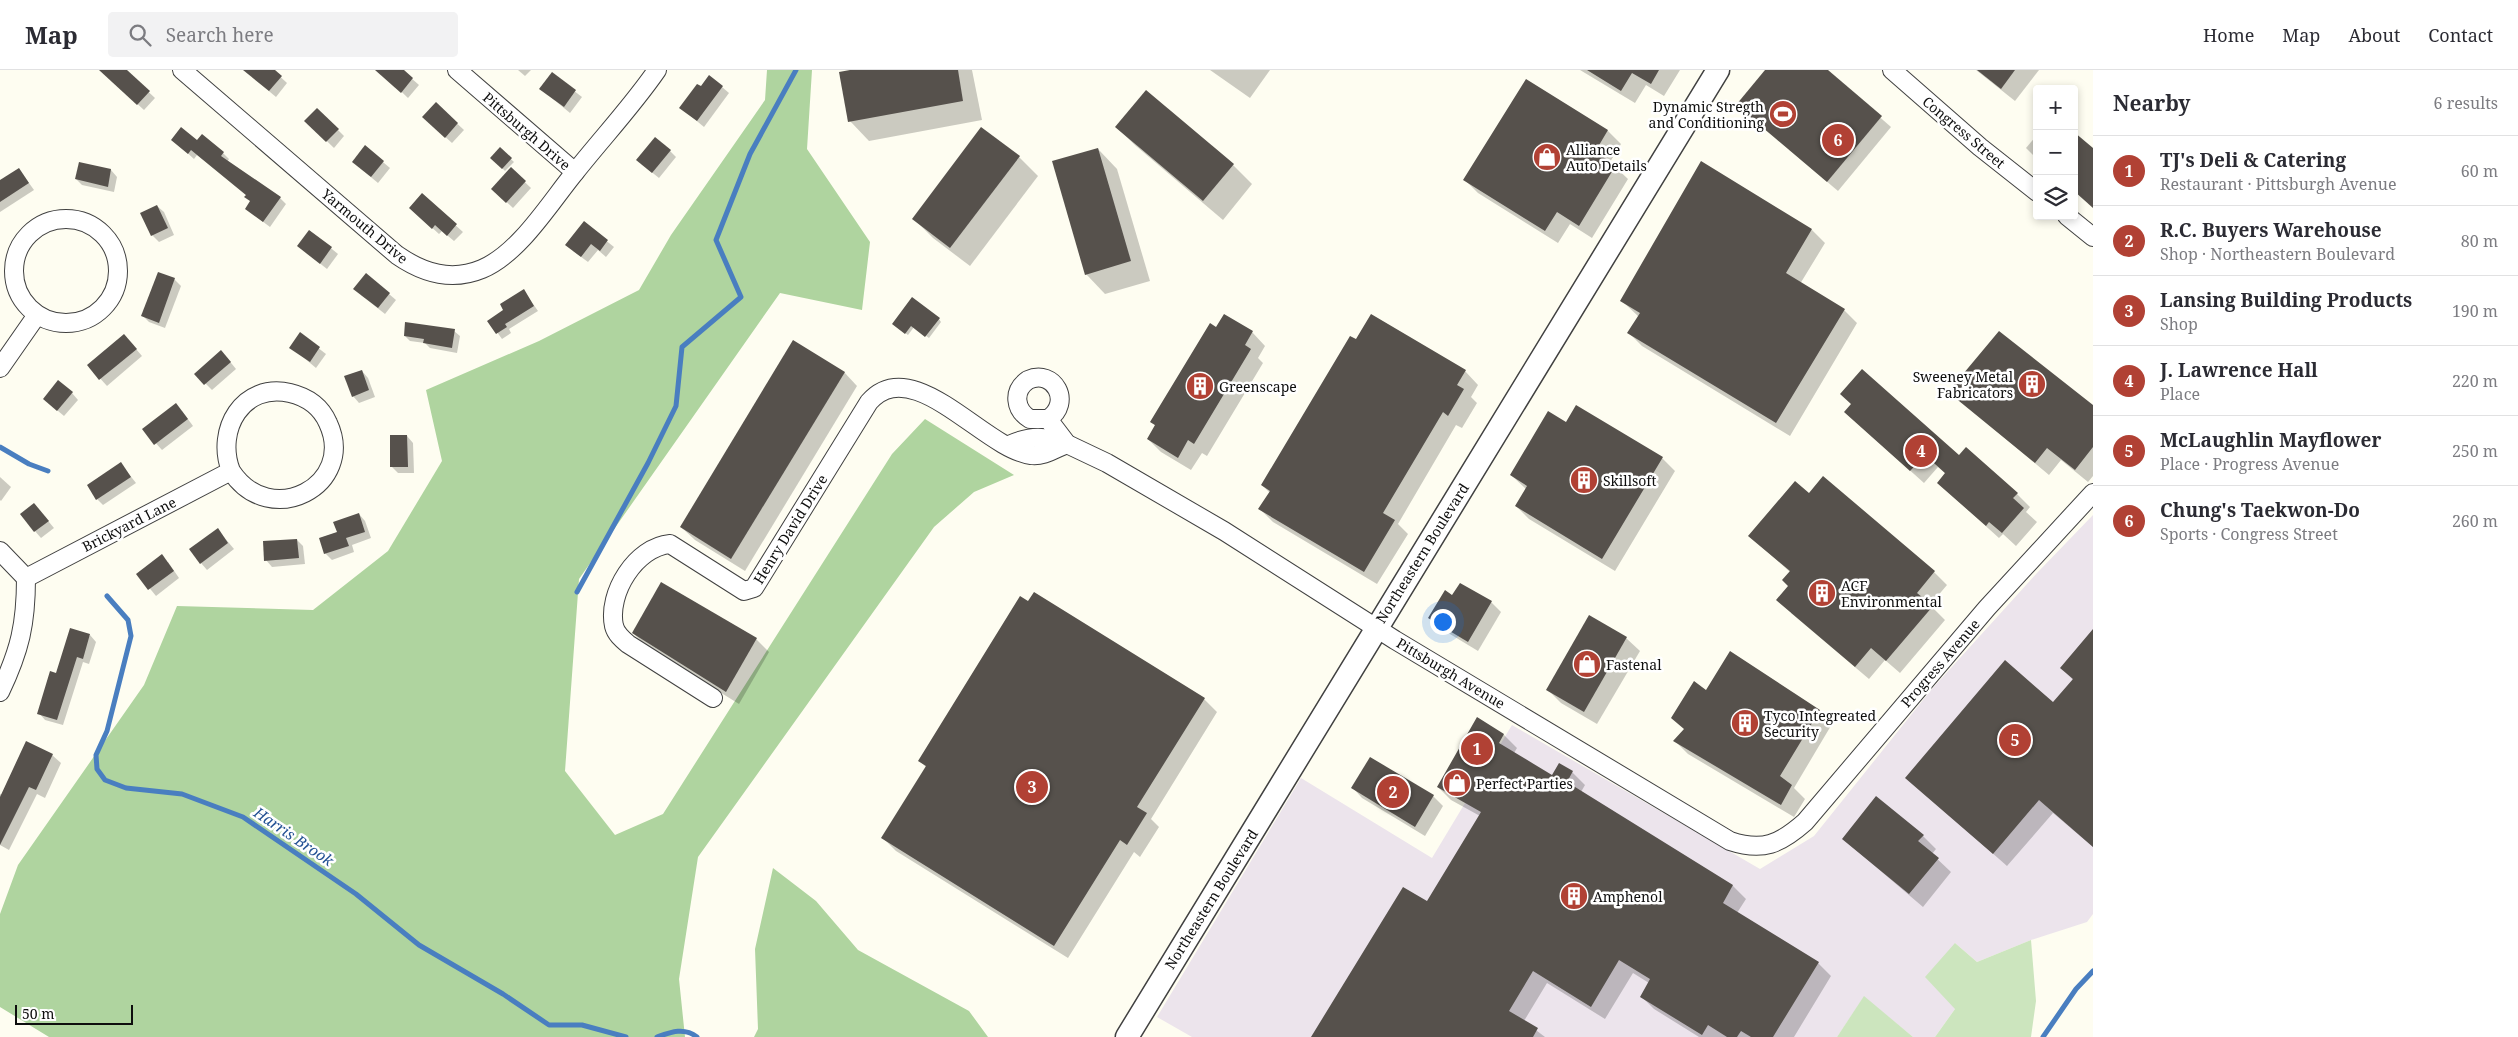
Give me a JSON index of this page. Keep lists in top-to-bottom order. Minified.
{"streets":{"street":["Pittsburgh Drive","Congress Street","Yarmouth Drive","Brickyard Lane","Henry David Drive","Northeastern Boulevard","Progress Avenue","Pittsburgh Avenue"]},"crossings":[["Pittsburgh Drive","Yarmouth Drive"],["Henry David Drive","Pittsburgh Avenue"],["Northeastern Boulevard","Pittsburgh Avenue"],["Progress Avenue","Pittsburgh Avenue"]],"water":["Harris Brook"],"places":{"sports":["Dynamic Stregth and Conditioning"],"shop":["Alliance Auto Details","Fastenal","Perfect Parties"],"building":["Sweeney Metal Fabricators","Greenscape","Skillsoft","ACF Environmental","Tyco Integreated Security","Amphenol"]},"scale_bar":"50 m","page":{"header":"Map","search":"Search here","nav":["Home","Map","About","Contact"],"heading":["Nearby","6 results"],"map_buttons":["+","−"],"pins":["6","4","5","1","3","2"],"list":[{"mark":"1","name":"TJ's Deli & Catering","note":"Restaurant · Pittsburgh Avenue","value":"60 m"},{"mark":"2","name":"R.C. Buyers Warehouse","note":"Shop · Northeastern Boulevard","value":"80 m"},{"mark":"3","name":"Lansing Building Products","note":"Shop","value":"190 m"},{"mark":"4","name":"J. Lawrence Hall","note":"Place","value":"220 m"},{"mark":"5","name":"McLaughlin Mayflower","note":"Place · Progress Avenue","value":"250 m"},{"mark":"6","name":"Chung's Taekwon-Do","note":"Sports · Congress Street","value":"260 m"}],"scale":"50 m"}}
